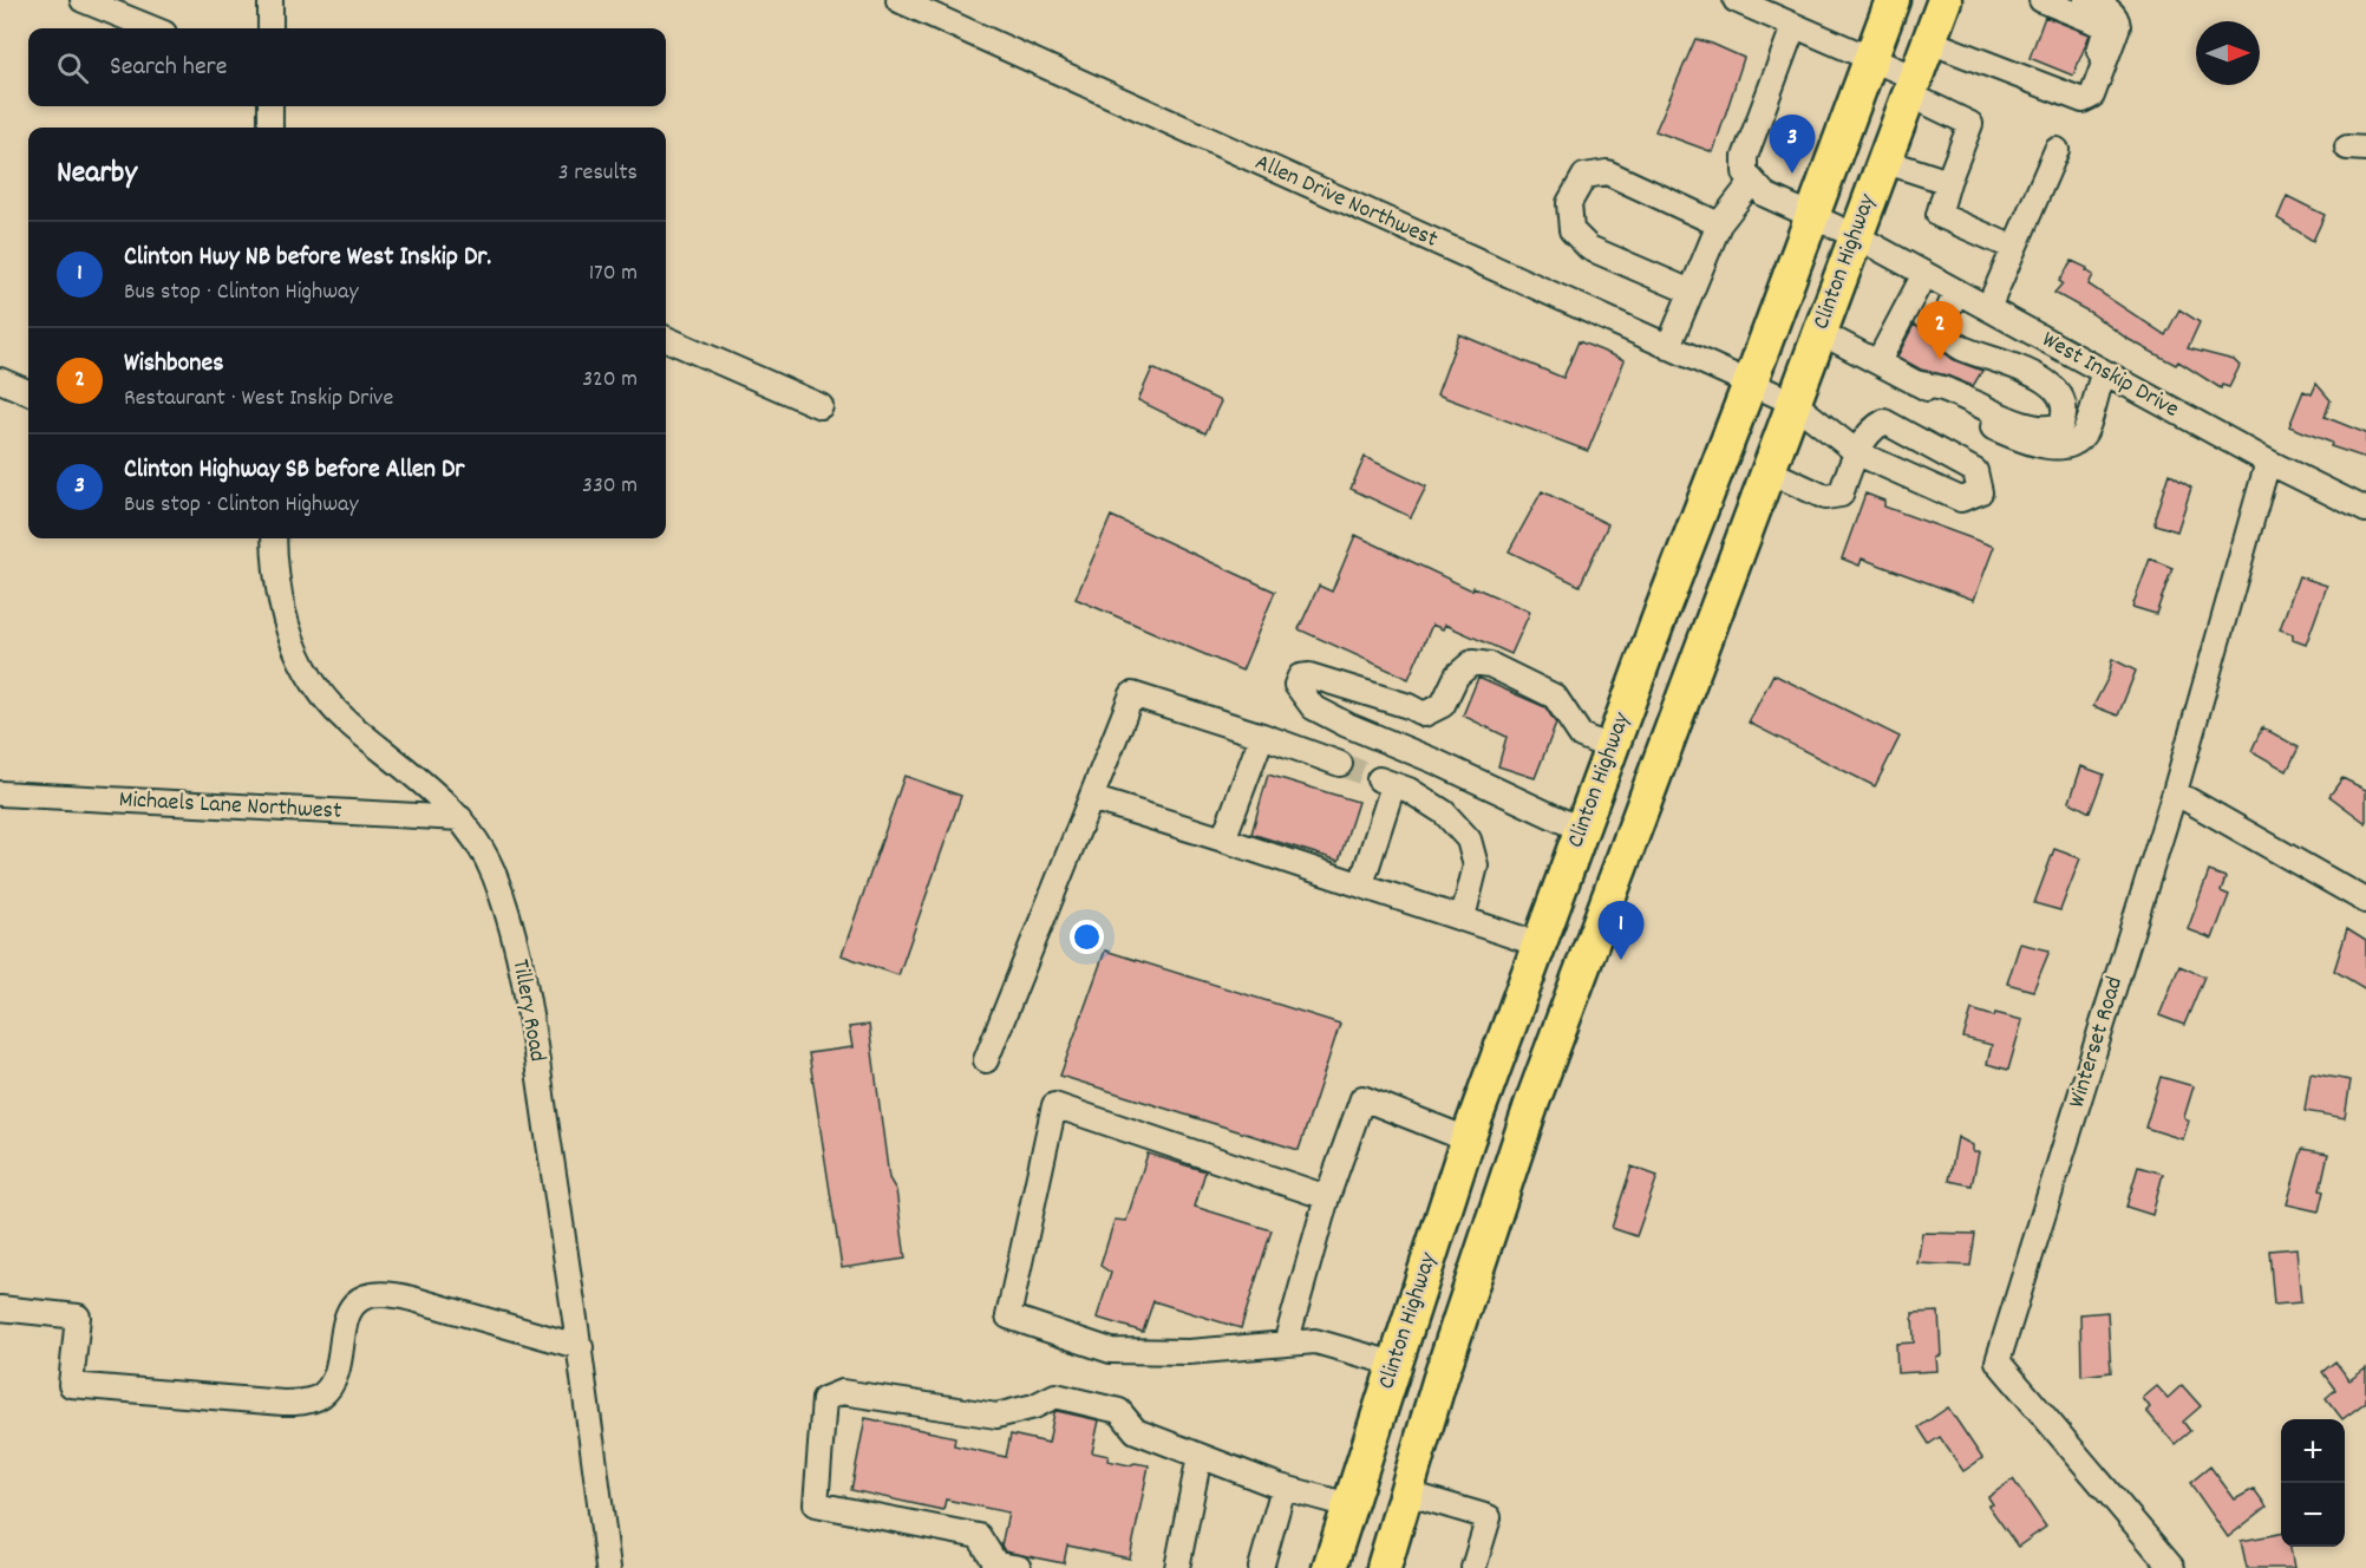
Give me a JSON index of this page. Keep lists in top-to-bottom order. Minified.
{"streets":{"highway":["Clinton Highway"],"street":["Allen Drive Northwest","West Inskip Drive","Michaels Lane Northwest","Tillery Road","Winterset Road"]},"crossings":[["Allen Drive Northwest","Clinton Highway"],["Clinton Highway","West Inskip Drive"],["West Inskip Drive","Winterset Road"],["Michaels Lane Northwest","Tillery Road"]],"north":"right","page":{"search":"Search here","pins":["3","2","1"],"heading":["Nearby","3 results"],"list":[{"mark":"1","name":"Clinton Hwy NB before West Inskip Dr.","note":"Bus stop · Clinton Highway","value":"170 m"},{"mark":"2","name":"Wishbones","note":"Restaurant · West Inskip Drive","value":"320 m"},{"mark":"3","name":"Clinton Highway SB before Allen Dr","note":"Bus stop · Clinton Highway","value":"330 m"}],"map_buttons":["+","−"]}}
